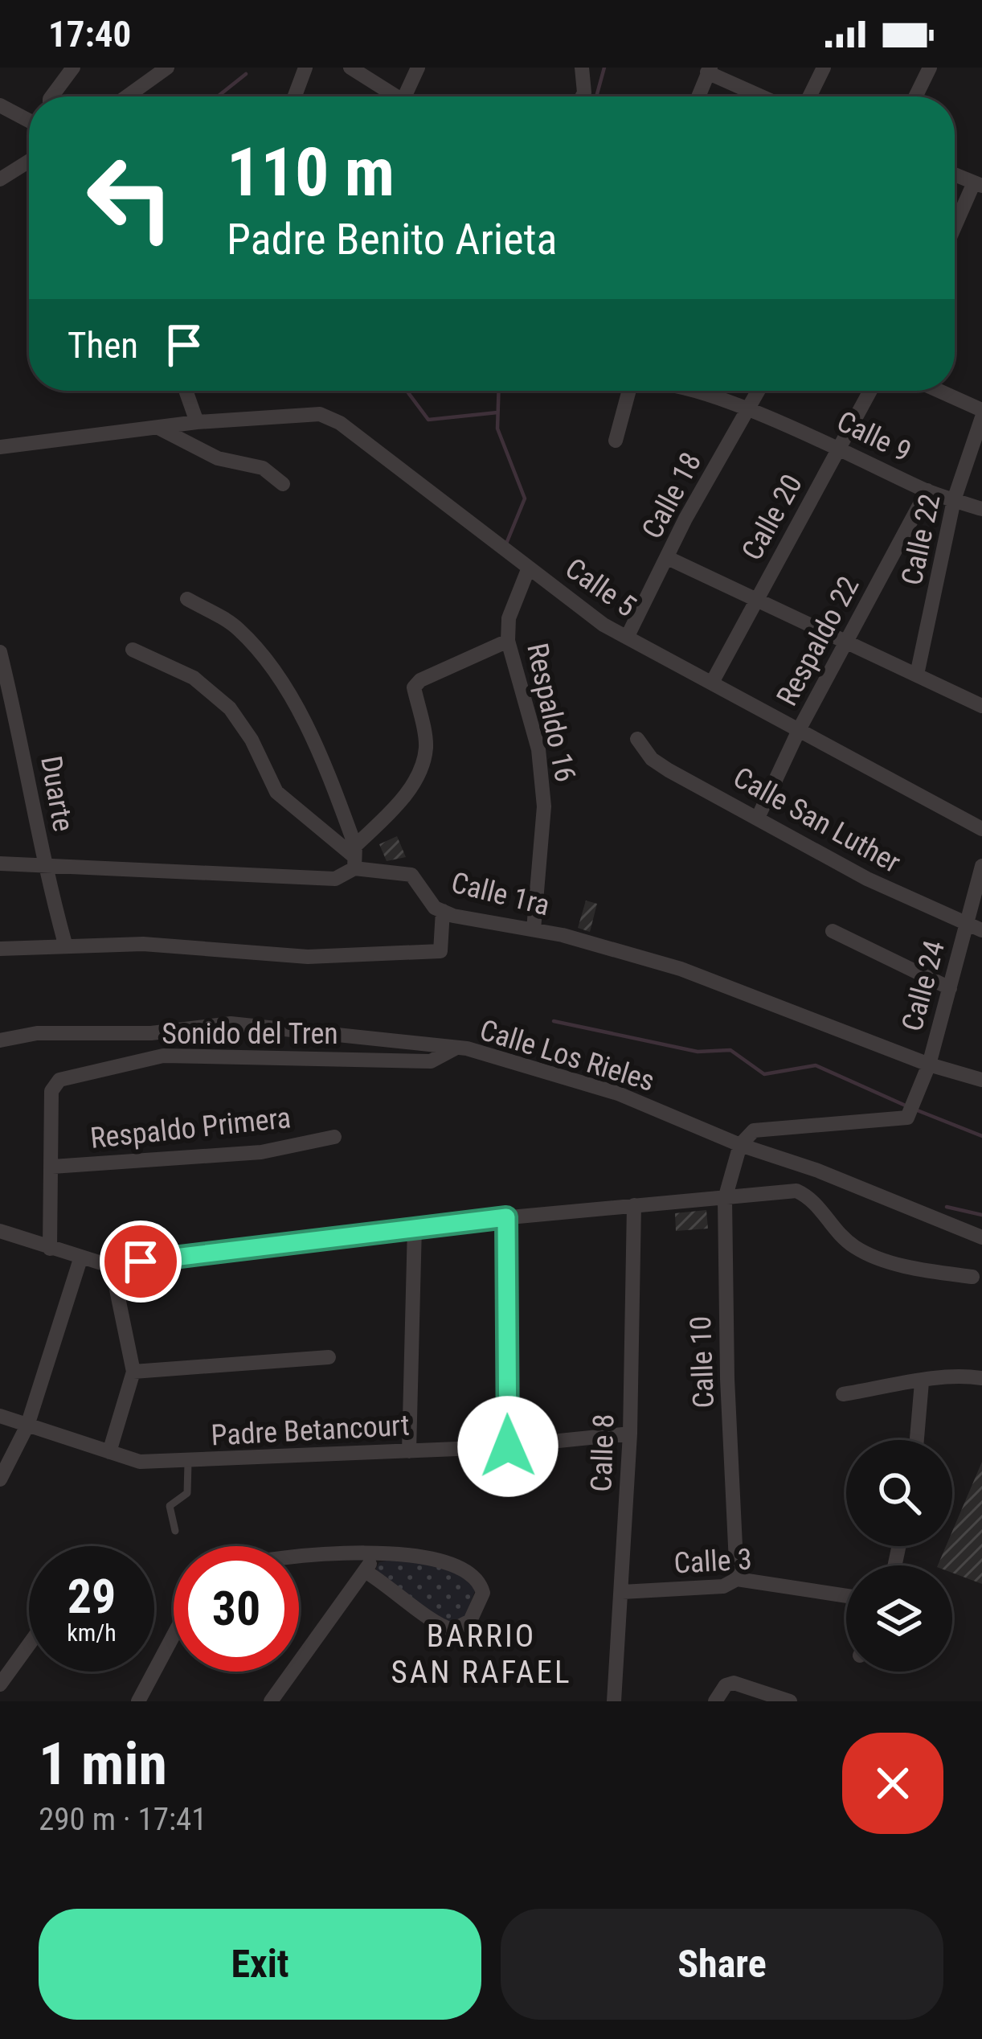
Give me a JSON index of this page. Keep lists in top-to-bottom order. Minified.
{"streets":{"street":["Calle 9","Calle 18","Calle 20","Calle 22","Calle 5","Respaldo 22","Respaldo 16","Duarte","Calle San Luther","Calle 1ra","Calle 24","Sonido del Tren","Calle Los Rieles","Respaldo Primera","Calle 10","Padre Betancourt","Calle 8","Calle 3"]},"crossings":[["Calle 9","Calle 18"],["Calle 9","Calle 20"],["Calle 9","Calle 22"],["Calle 9","Respaldo 22"],["Calle 18","Calle 5"],["Calle 20","Calle 5"],["Calle 5","Respaldo 22"],["Calle 5","Respaldo 16"],["Respaldo 22","Calle San Luther"],["Respaldo 16","Calle 1ra"],["Duarte","Calle 1ra"],["Calle San Luther","Calle 24"],["Calle 1ra","Calle 24"],["Calle 24","Calle Los Rieles"],["Calle 24","Calle 10"],["Sonido del Tren","Calle Los Rieles"],["Sonido del Tren","Respaldo Primera"],["Calle Los Rieles","Calle 10"],["Calle 10","Calle 3"],["Padre Betancourt","Calle 8"],["Calle 8","Calle 3"]],"districts":["BARRIO SAN RAFAEL"],"page":{"status":"17:40","turn":["110 m","Padre Benito Arieta"],"then":"Then","speed":"29 km/h","limit":"30","heading":["1 min","290 m · 17:41"],"buttons":["Exit","Share"]}}
